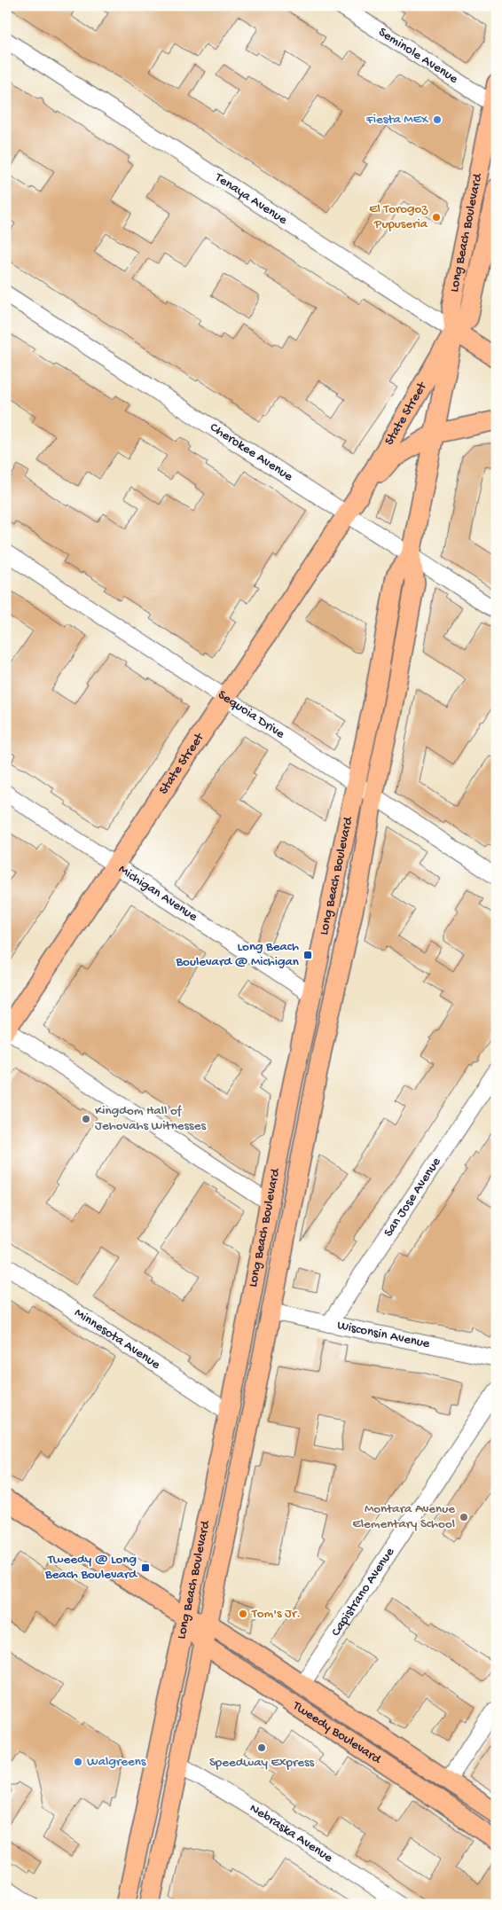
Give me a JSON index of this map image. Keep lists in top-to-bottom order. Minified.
{"streets":{"main road":["Tenaya Avenue","Long Beach Boulevard","State Street","Tweedy Boulevard"],"street":["Seminole Avenue","Cherokee Avenue","Sequoia Drive","Michigan Avenue","San Jose Avenue","Wisconsin Avenue","Minnesota Avenue","Capistrano Avenue","Nebraska Avenue"]},"crossings":[["Seminole Avenue","Long Beach Boulevard"],["Tenaya Avenue","Long Beach Boulevard"],["Tenaya Avenue","State Street"],["Long Beach Boulevard","State Street"],["Long Beach Boulevard","Cherokee Avenue"],["Long Beach Boulevard","Sequoia Drive"],["Long Beach Boulevard","Michigan Avenue"],["Long Beach Boulevard","Wisconsin Avenue"],["Long Beach Boulevard","Minnesota Avenue"],["Long Beach Boulevard","Tweedy Boulevard"],["Long Beach Boulevard","Nebraska Avenue"],["State Street","Cherokee Avenue"],["State Street","Sequoia Drive"],["State Street","Michigan Avenue"],["San Jose Avenue","Wisconsin Avenue"],["Capistrano Avenue","Tweedy Boulevard"]],"places":{"other":["Fiesta MEX","El Torogoz Pupuseria","Kingdom Hall of Jehovahs Witnesses","Montara Avenue Elementary School","Tom's Jr.","Speedway Express","Walgreens"],"transit":["Long Beach Boulevard @ Michigan","Tweedy @ Long Beach Boulevard"]}}
